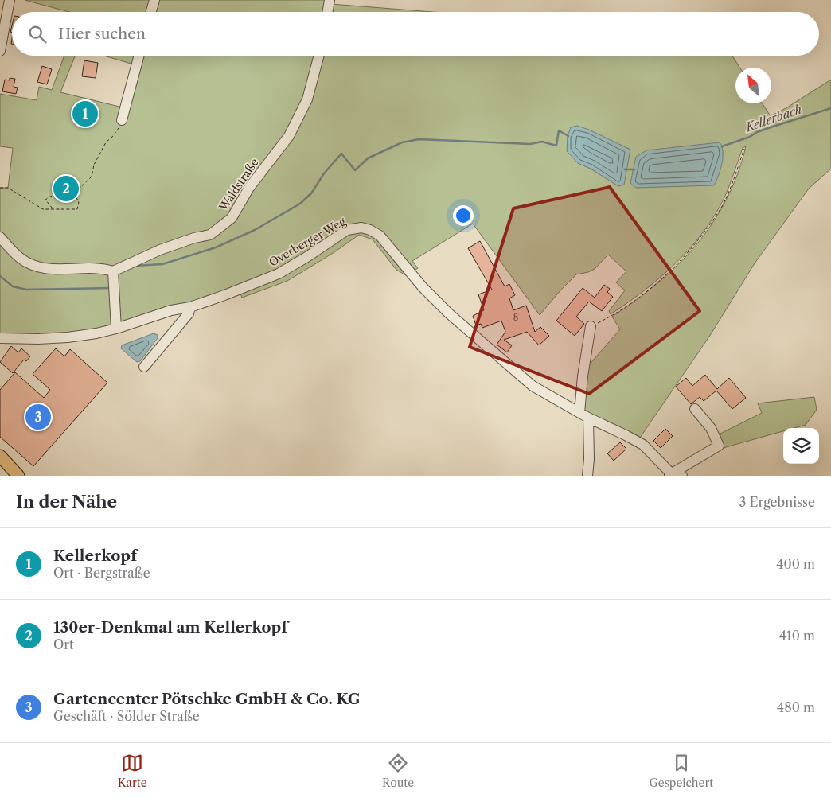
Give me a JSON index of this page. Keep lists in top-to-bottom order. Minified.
{"streets":{"street":["Waldstraße","Overberger Weg"]},"water":["Kellerbach"],"house_numbers":["8"],"north":"top left","page":{"search":"Hier suchen","pins":["1","2","3"],"heading":["In der Nähe","3 Ergebnisse"],"list":[{"mark":"1","name":"Kellerkopf","note":"Ort · Bergstraße","value":"400 m"},{"mark":"2","name":"130er-Denkmal am Kellerkopf","note":"Ort","value":"410 m"},{"mark":"3","name":"Gartencenter Pötschke GmbH & Co. KG","note":"Geschäft · Sölder Straße","value":"480 m"}],"nav":["Karte","Route","Gespeichert"]}}
